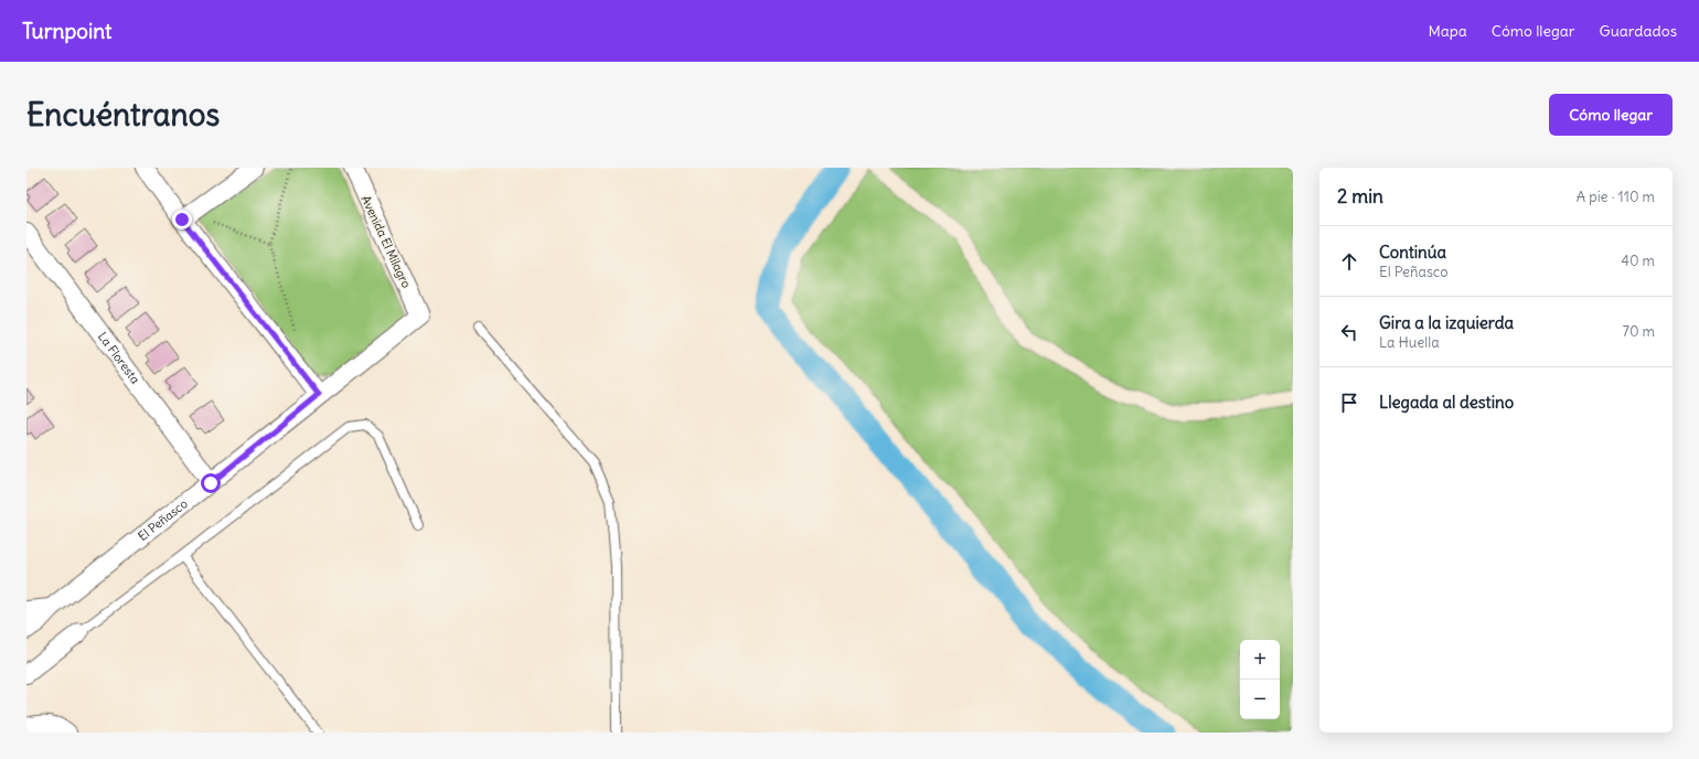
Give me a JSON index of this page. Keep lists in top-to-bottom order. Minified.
{"streets":{"street":["Avenida El Milagro","La Floresta","El Peñasco"]},"crossings":[["Avenida El Milagro","El Peñasco"],["La Floresta","El Peñasco"]],"page":{"header":"Turnpoint","nav":["Mapa","Cómo llegar","Guardados"],"buttons":"Cómo llegar","title":"Encuéntranos","heading":["2 min","A pie · 110 m"],"list":[["Continúa","El Peñasco","40 m"],["Gira a la izquierda","La Huella","70 m"],"Llegada al destino"],"map_buttons":["+","−"]}}
